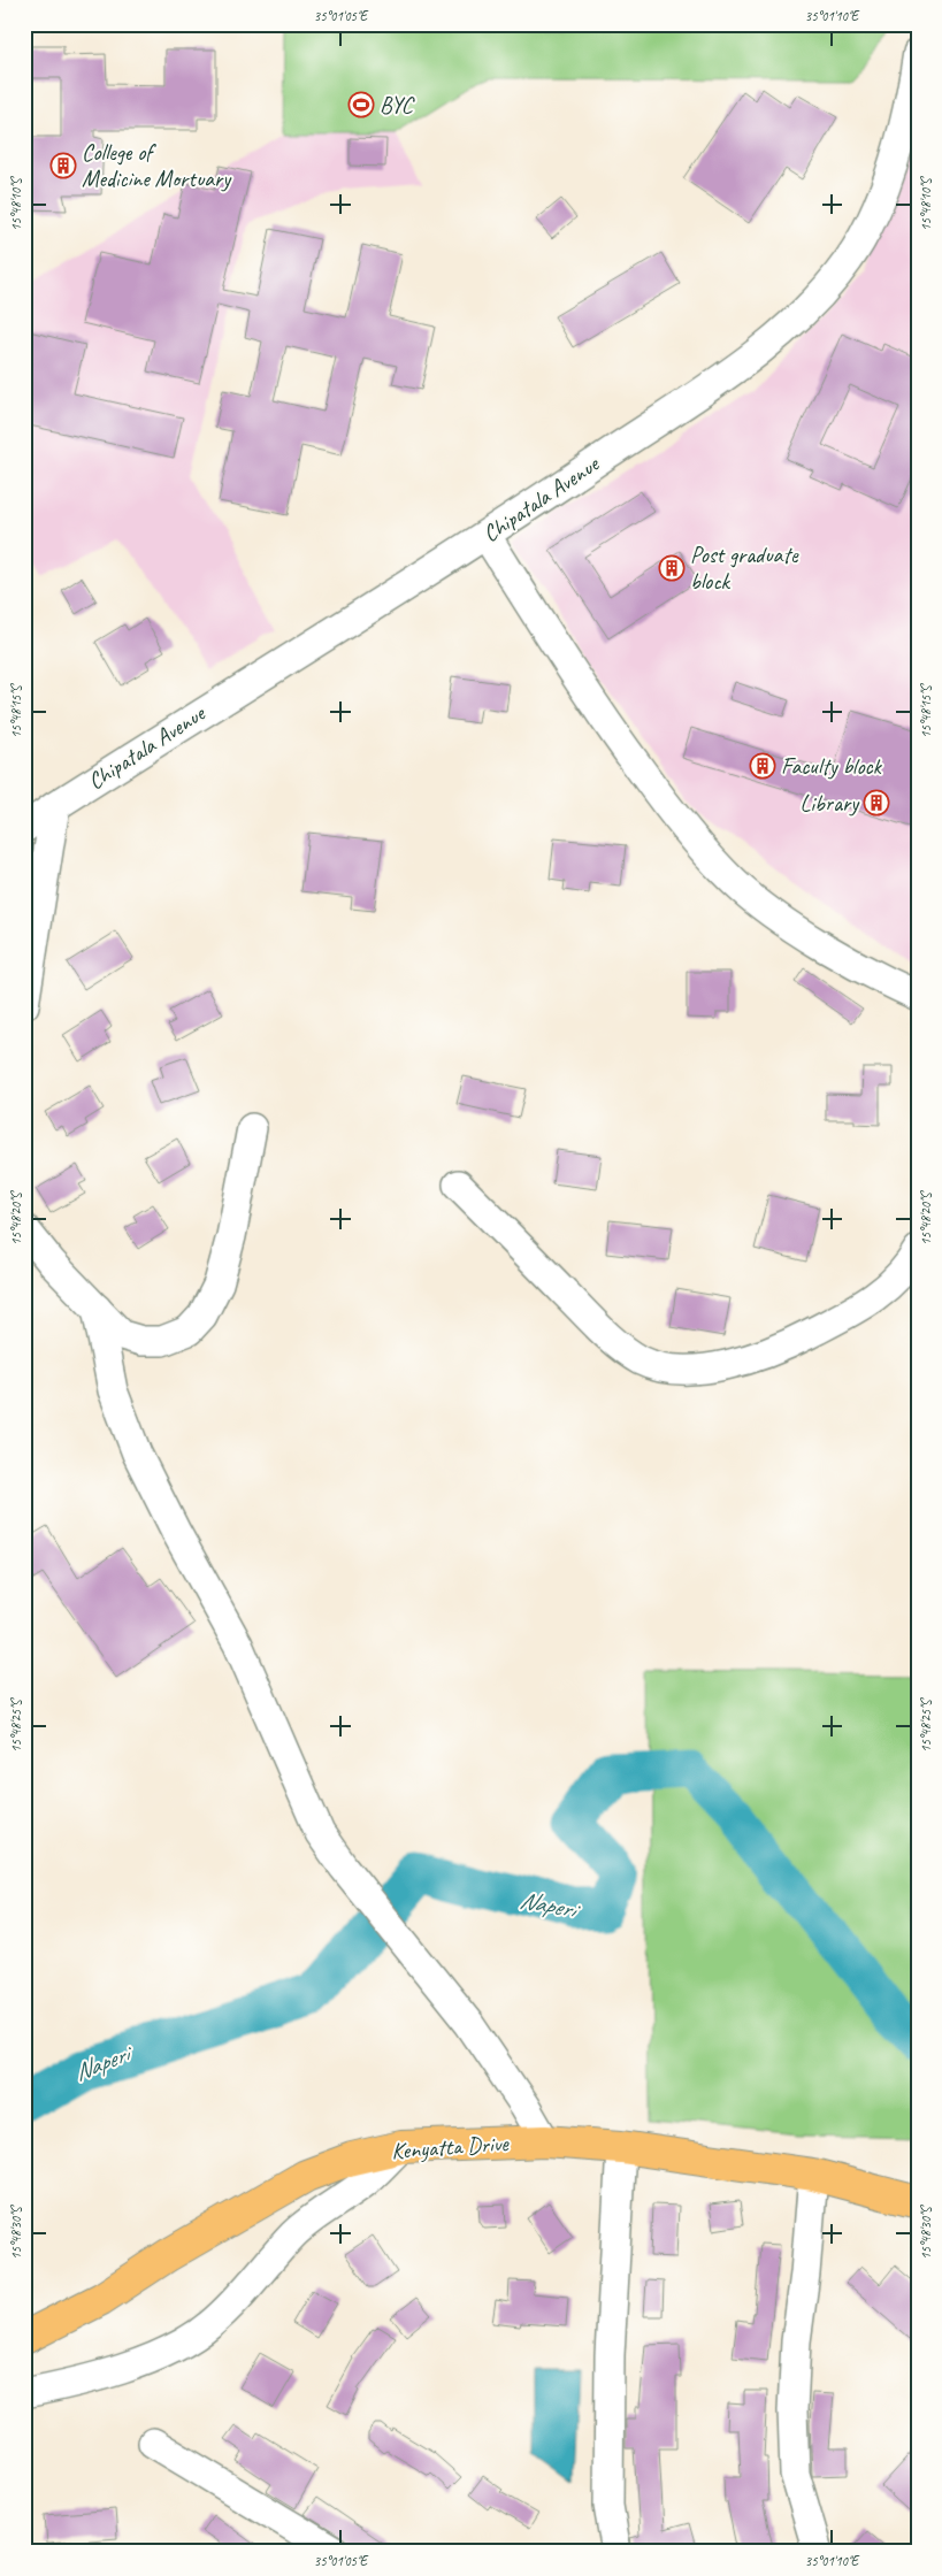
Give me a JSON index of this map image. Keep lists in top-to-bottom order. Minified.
{"streets":{"main road":["Kenyatta Drive"],"street":["Chipatala Avenue"]},"water":["Naperi"],"places":{"sports":["BYC"],"building":["College of Medicine Mortuary","Post graduate block","Faculty block","Library"]},"coordinates":["35°01'05\"E","35°01'10\"E","15°48'10\"S","15°48'15\"S","15°48'20\"S","15°48'25\"S","15°48'30\"S"]}
